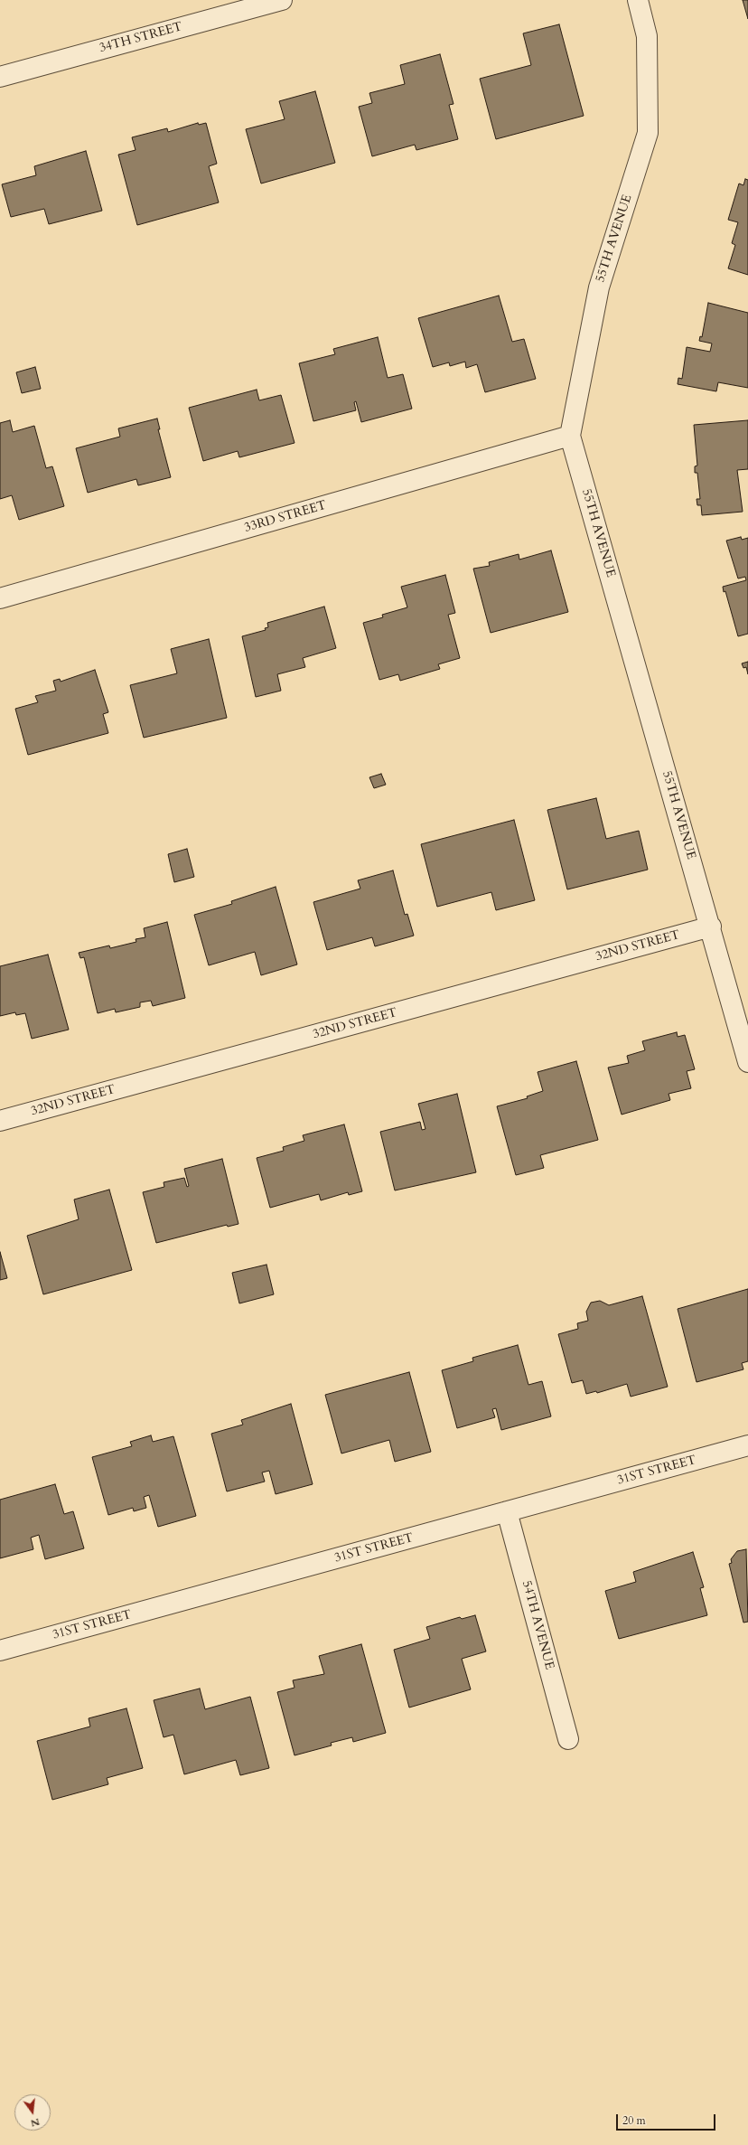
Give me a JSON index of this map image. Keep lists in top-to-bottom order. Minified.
{"streets":{"street":["34TH STREET","55TH AVENUE","33RD STREET","32ND STREET","31ST STREET","54TH AVENUE"]},"crossings":[["55TH AVENUE","33RD STREET"],["55TH AVENUE","32ND STREET"],["31ST STREET","54TH AVENUE"]],"scale_bar":"20 m","north":"bottom"}
